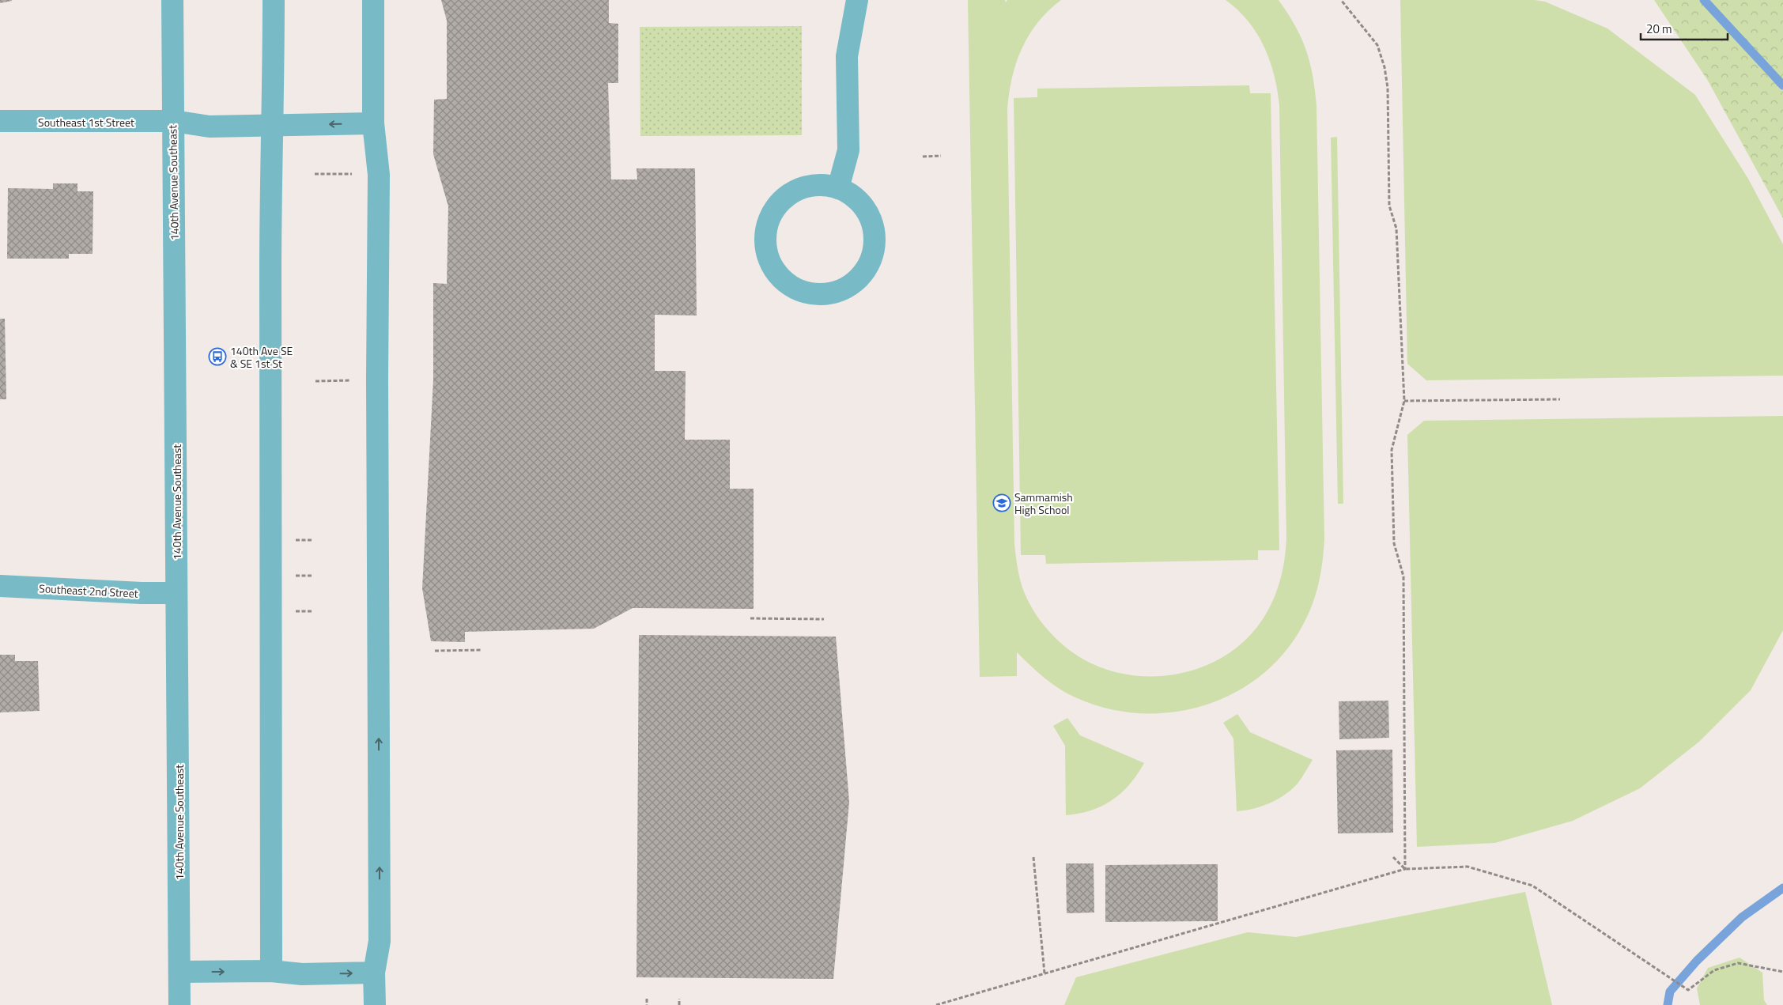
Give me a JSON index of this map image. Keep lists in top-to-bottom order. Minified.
{"streets":{"street":["Southeast 1st Street","140th Avenue Southeast","Southeast 2nd Street"]},"crossings":[["Southeast 1st Street","140th Avenue Southeast"],["140th Avenue Southeast","Southeast 2nd Street"]],"places":{"bus stop":["140th Ave SE & SE 1st St"],"school or university":["Sammamish High School"]},"scale_bar":"20 m"}
